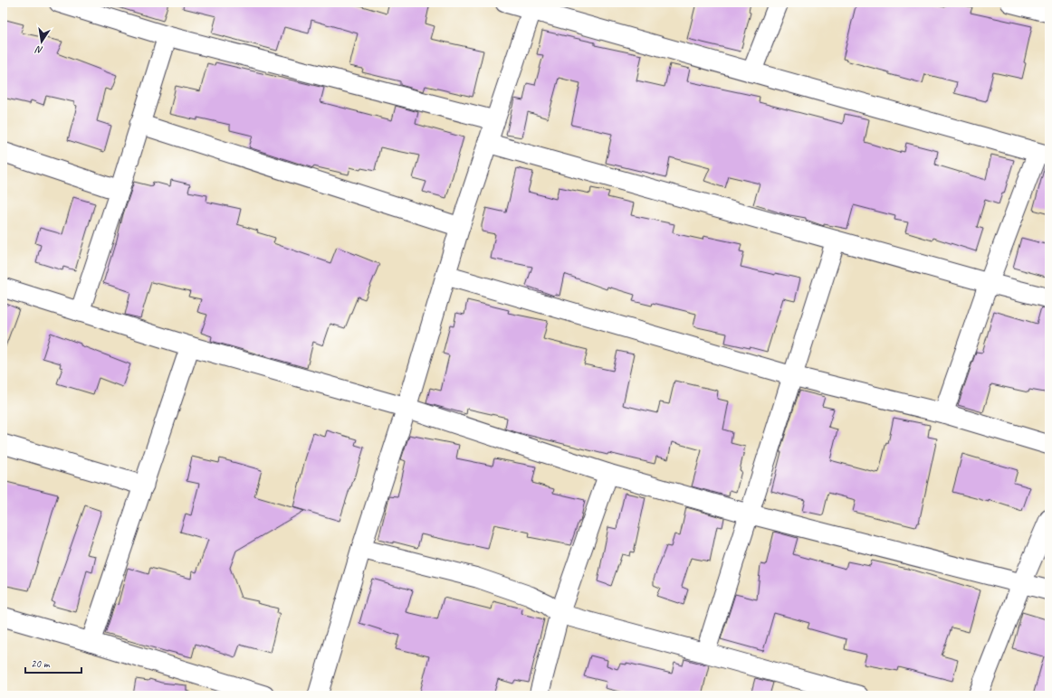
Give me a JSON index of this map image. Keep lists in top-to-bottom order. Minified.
{"scale_bar":"20 m","north":"bottom"}
